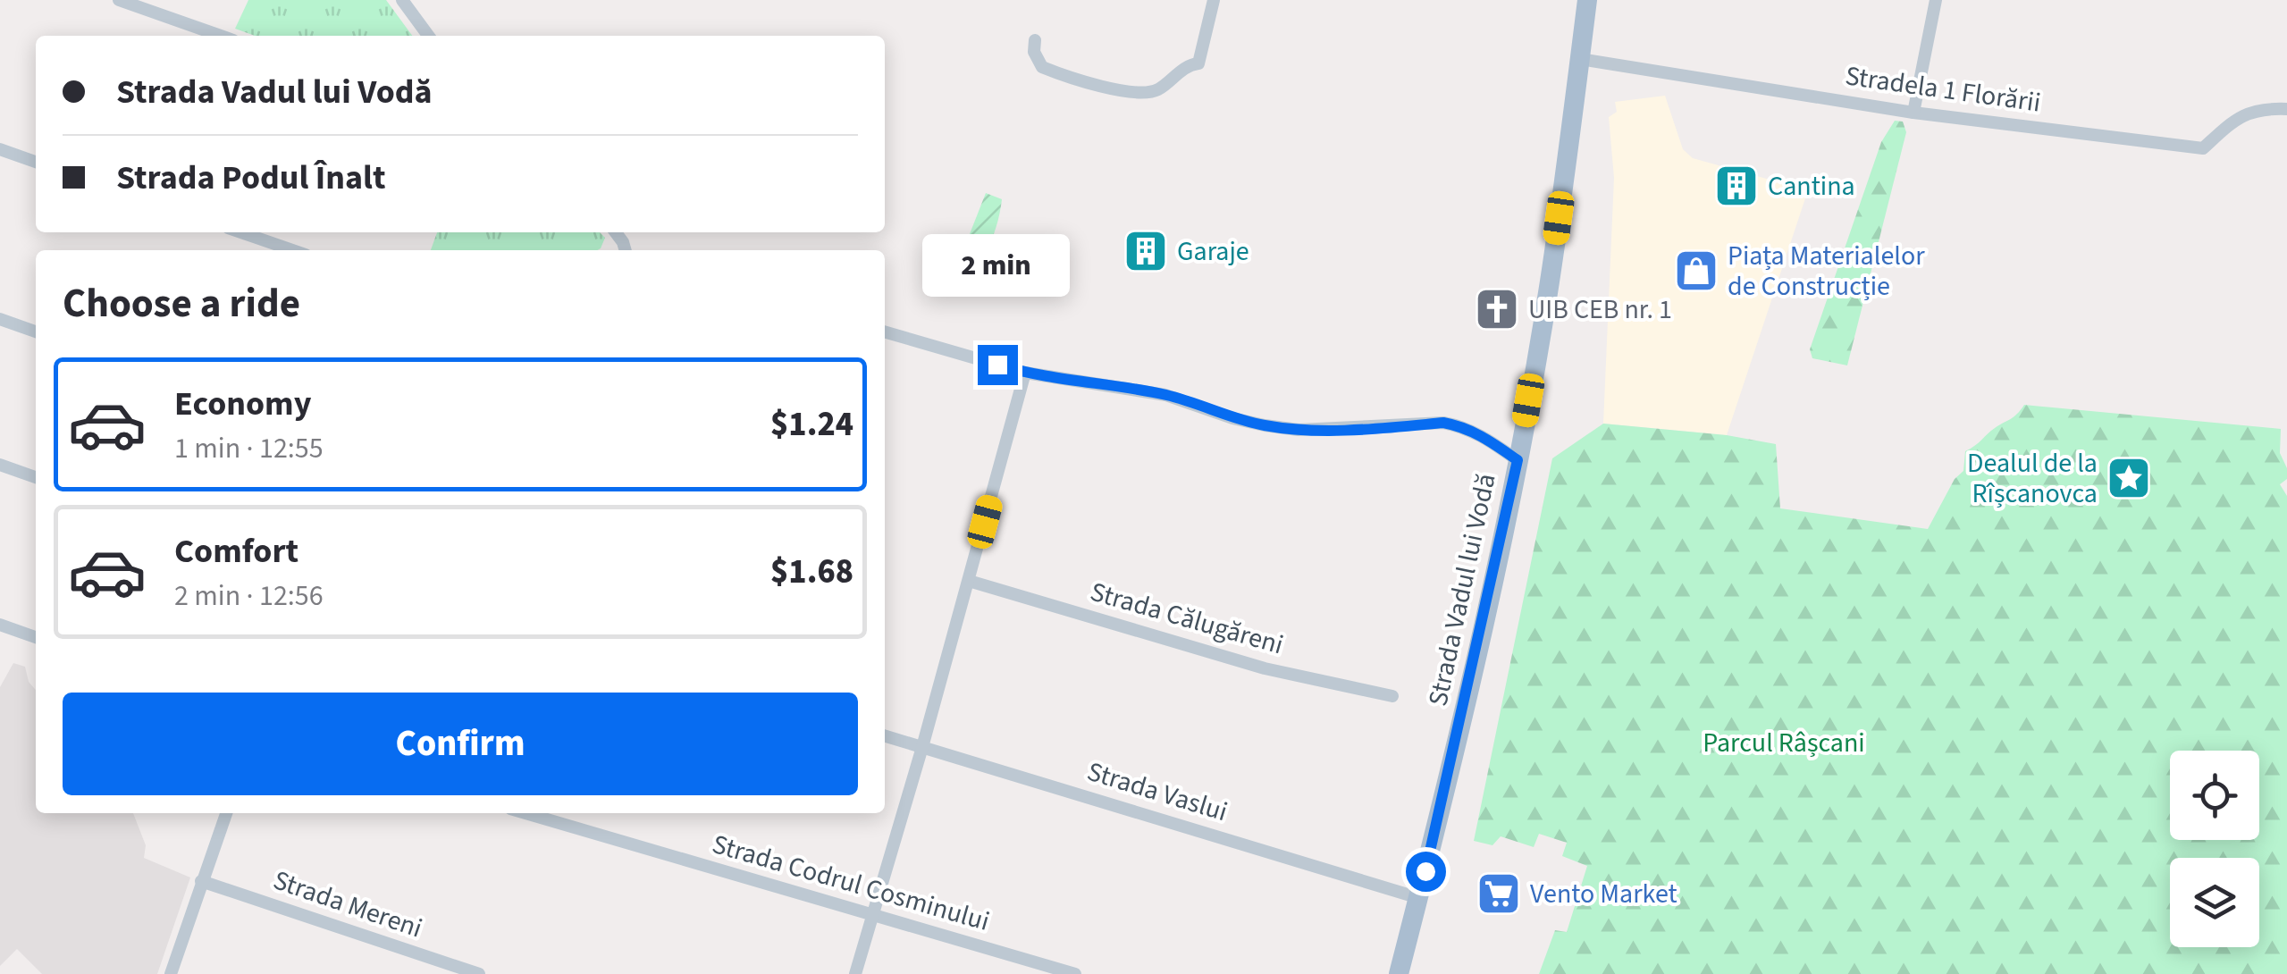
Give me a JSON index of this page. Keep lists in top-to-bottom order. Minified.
{"streets":{"main road":["Strada Vadul lui Vodă"],"street":["Stradela 1 Florării","Strada Călugăreni","Strada Vaslui","Strada Codrul Cosminului","Strada Mereni"]},"crossings":[["Stradela 1 Florării","Strada Vadul lui Vodă"],["Strada Vadul lui Vodă","Strada Vaslui"]],"parks":["Parcul Râșcani"],"places":{"building":["Cantina","Garaje"],"shop":["Piața Materialelor de Construcție"],"church":["UIB CEB nr. 1"],"place":["Dealul de la Rîșcanovca"],"supermarket":["Vento Market"]},"page":{"banner":["Strada Vadul lui Vodă","Strada Podul Înalt"],"bubble":"2 min","heading":"Choose a ride","list":[{"name":"Economy","note":"1 min · 12:55","value":"$1.24"},{"name":"Comfort","note":"2 min · 12:56","value":"$1.68"}],"buttons":"Confirm"}}
